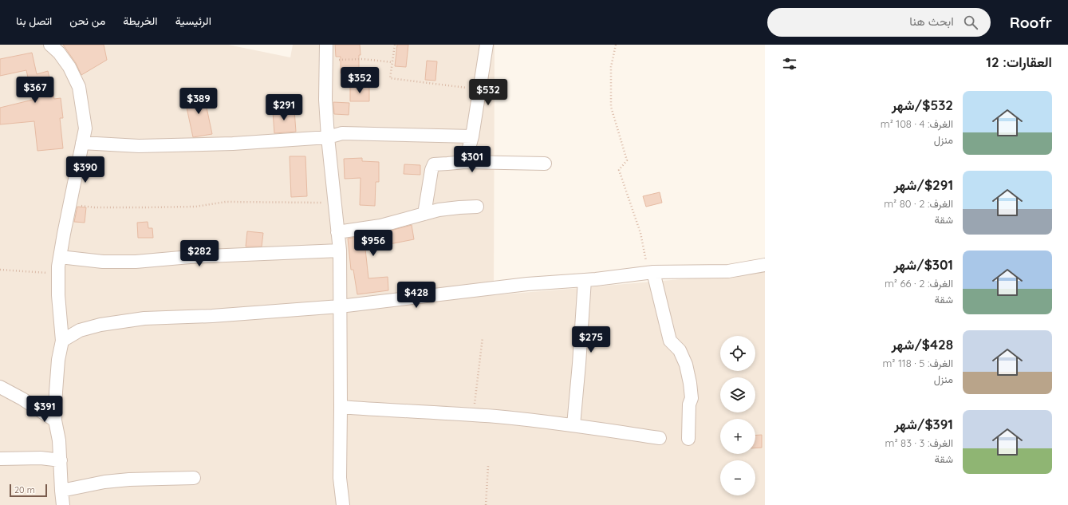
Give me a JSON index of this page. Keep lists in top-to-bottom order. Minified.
{"scale_bar":"20 m","page":{"header":"Roofr","search":"ابحث هنا","nav":["الرئيسية","الخريطة","من نحن","اتصل بنا"],"heading":"العقارات: 12","price":["$352","$367","$532","$389","$291","$301","$390","$956","$282","$428","$275","$391"],"list":[{"name":"$532/شهر","note":"الغرف: 4 · 108 m² · منزل"},{"name":"$291/شهر","note":"الغرف: 2 · 80 m² · شقة"},{"name":"$301/شهر","note":"الغرف: 2 · 66 m² · شقة"},{"name":"$428/شهر","note":"الغرف: 5 · 118 m² · منزل"},{"name":"$391/شهر","note":"الغرف: 3 · 83 m² · شقة"}],"map_buttons":["+","−"],"scale":"20 m"}}
